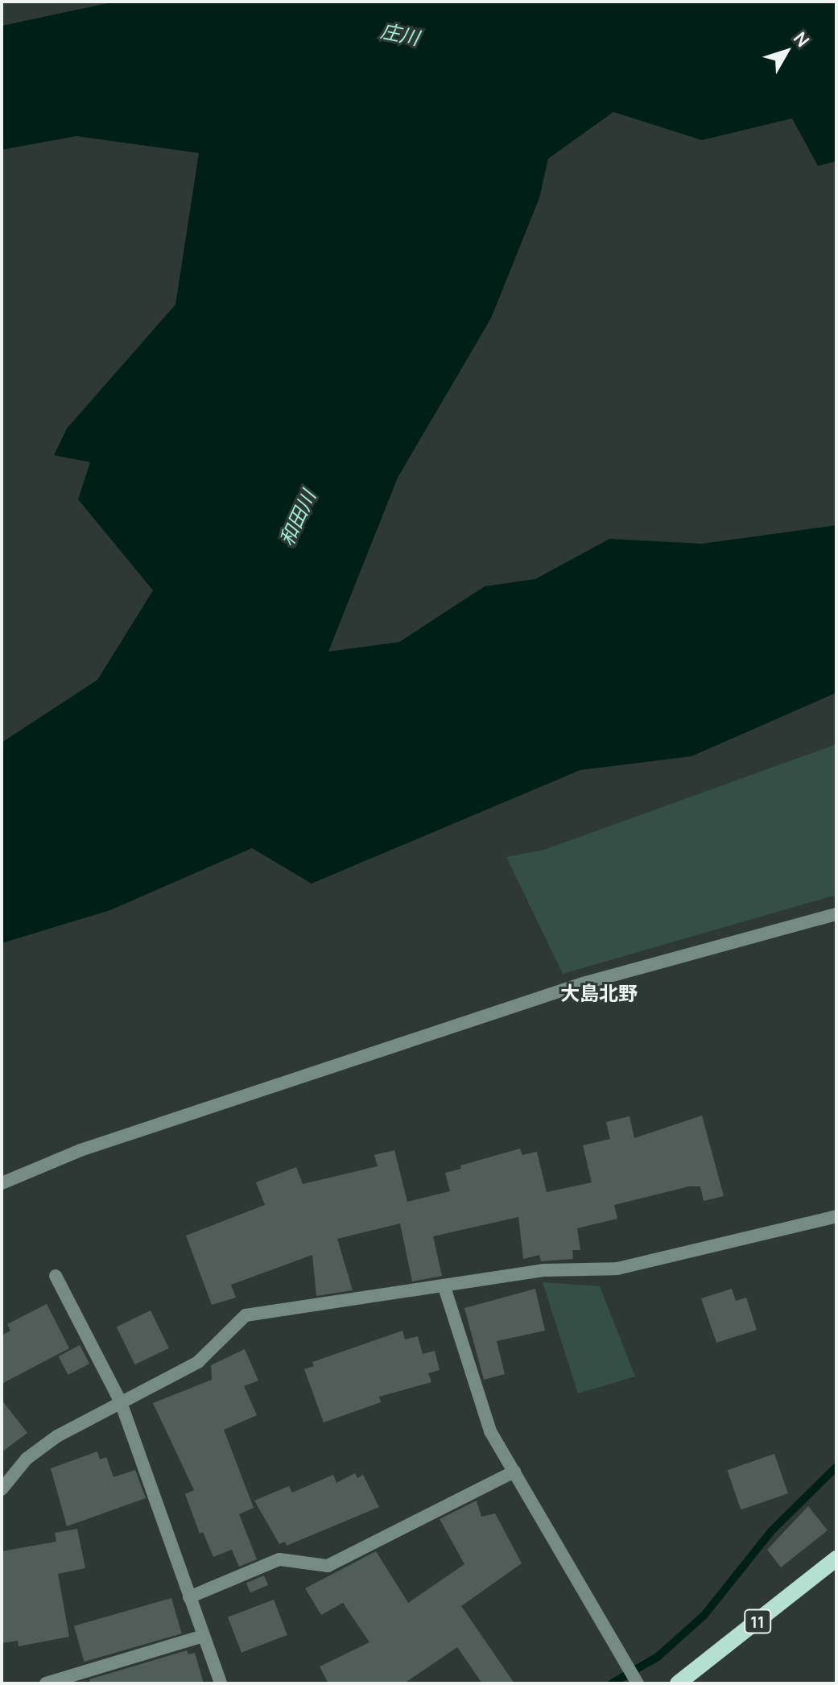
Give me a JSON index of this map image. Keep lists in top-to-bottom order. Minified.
{"streets":{"main road":["11"]},"districts":["大島北野"],"water":["庄川","和田川"],"north":"top right"}
